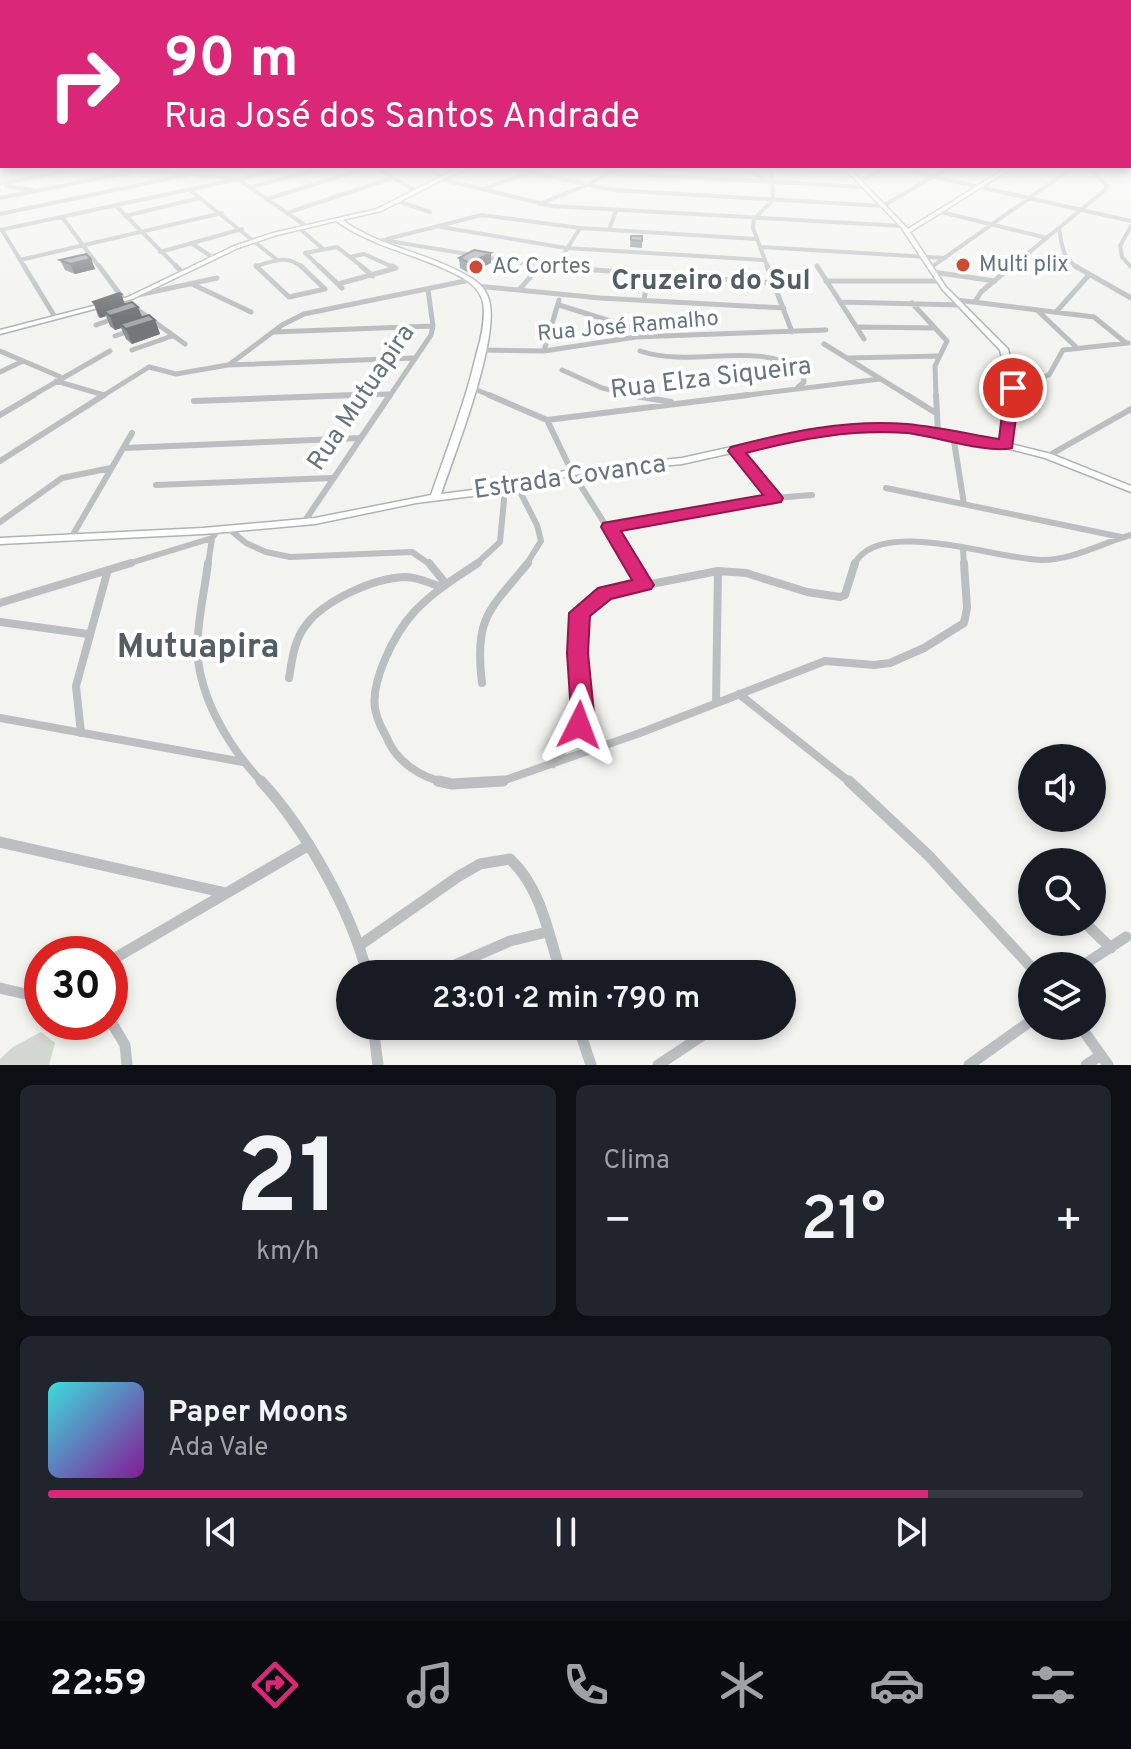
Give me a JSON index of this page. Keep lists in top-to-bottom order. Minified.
{"streets":{"street":["Rua José Ramalho","Rua Elza Siqueira","Rua Mutuapira","Estrada Covanca"]},"crossings":[["Rua Mutuapira","Estrada Covanca"]],"districts":["Cruzeiro do Sul","Mutuapira"],"places":["Multi plix","AC Cortes"],"page":{"turn":["90 m","Rua José dos Santos Andrade"],"limit":"30","trip":"23:01 · 2 min · 790 m","tile":[["21","km/h"],"Clima"],"heat":["−","21°","+"],"song":["Paper Moons","Ada Vale"],"tabs":"22:59"}}
